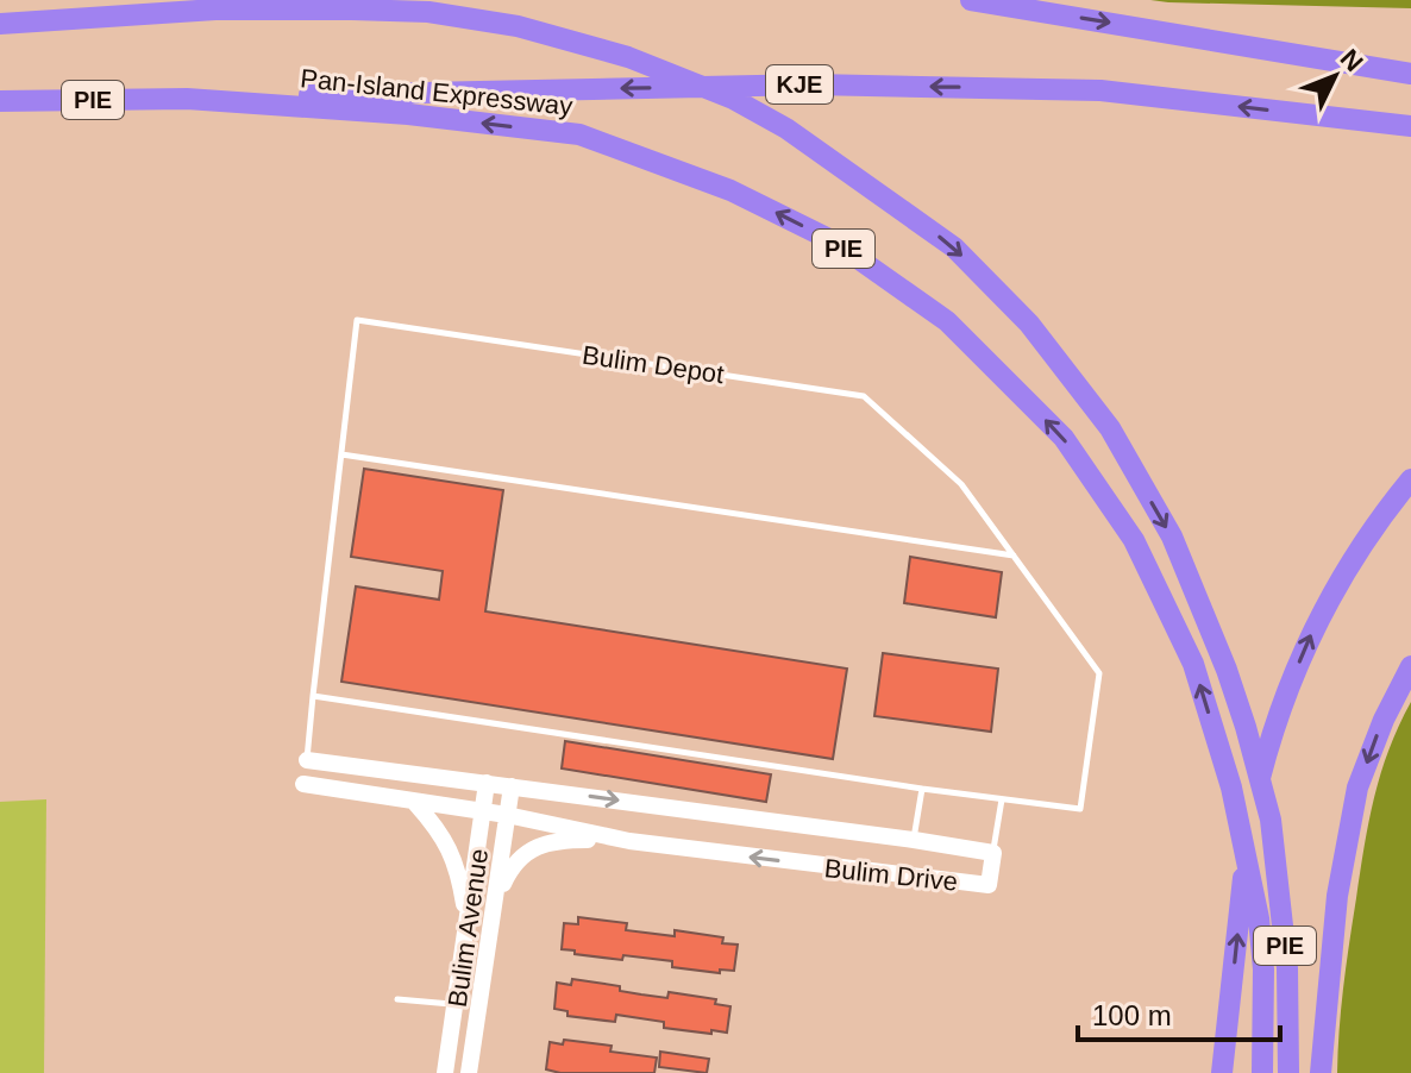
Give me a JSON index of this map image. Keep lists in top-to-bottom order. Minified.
{"streets":{"highway":["KJE","Pan-Island Expressway","PIE"],"street":["Bulim Drive","Bulim Avenue"],"lane":["Bulim Depot"]},"crossings":[["KJE","Pan-Island Expressway"],["Bulim Depot","Bulim Drive"],["Bulim Drive","Bulim Avenue"]],"one_way":["Pan-Island Expressway"],"scale_bar":"100 m","north":"top right"}
